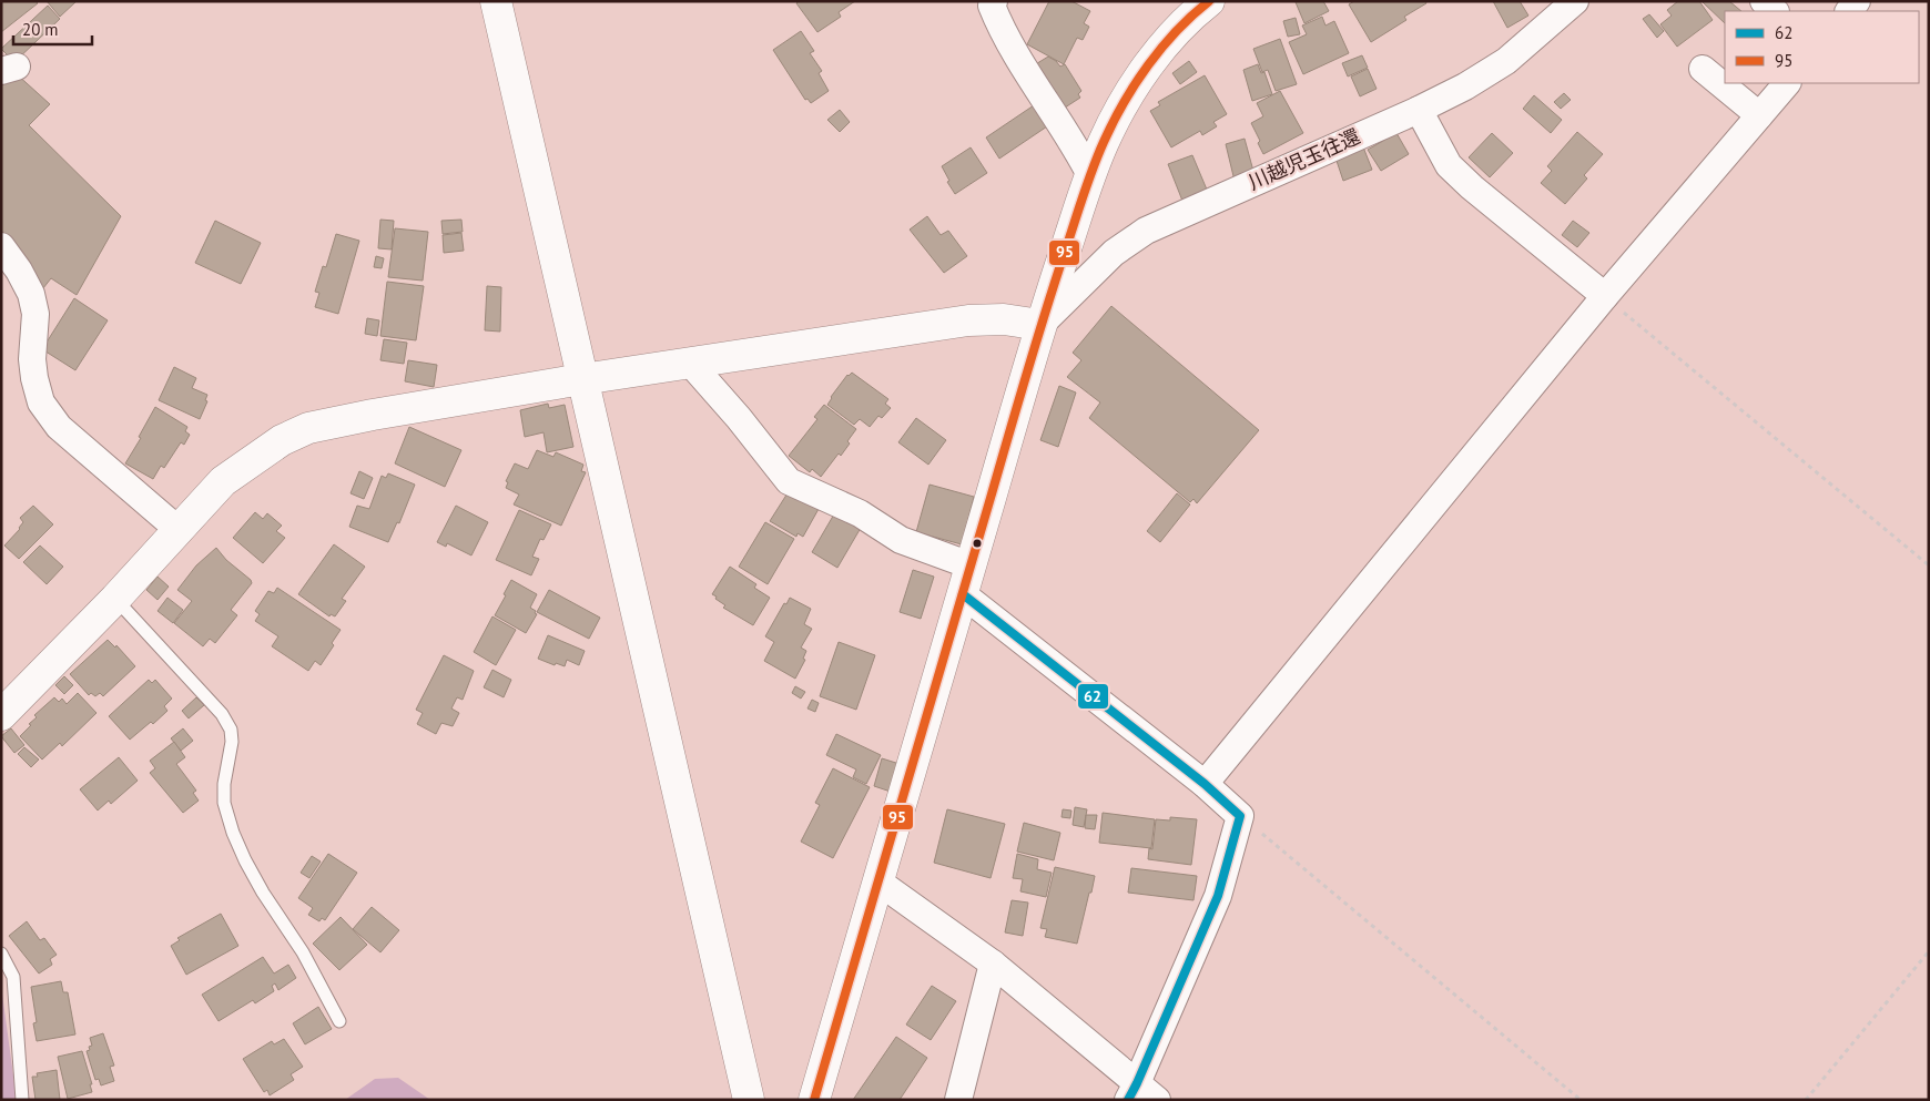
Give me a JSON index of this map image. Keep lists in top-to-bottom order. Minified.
{"streets":{"street":["川越児玉往還"]},"lines":["transit line 95","transit line 62"],"legend":["62","95"],"scale_bar":"20 m"}
